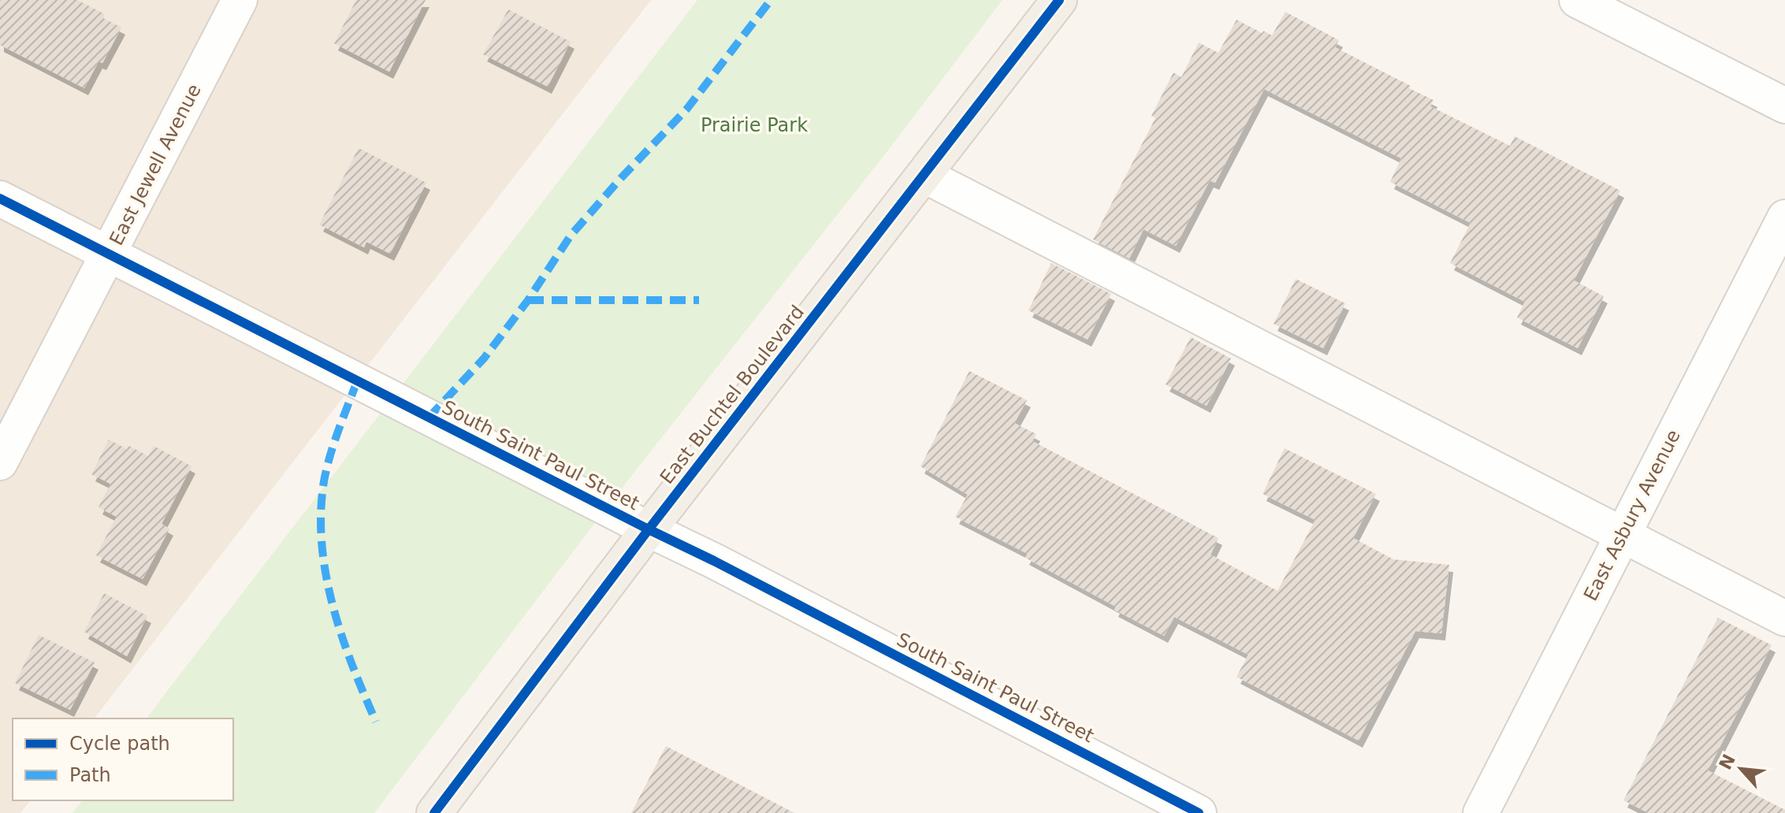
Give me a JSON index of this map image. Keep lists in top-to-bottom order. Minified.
{"streets":{"main road":["East Buchtel Boulevard"],"street":["East Jewell Avenue","South Saint Paul Street","East Asbury Avenue"]},"crossings":[["East Jewell Avenue","South Saint Paul Street"],["East Buchtel Boulevard","South Saint Paul Street"]],"parks":["Prairie Park"],"legend":["Cycle path","Path"],"north":"top left"}
